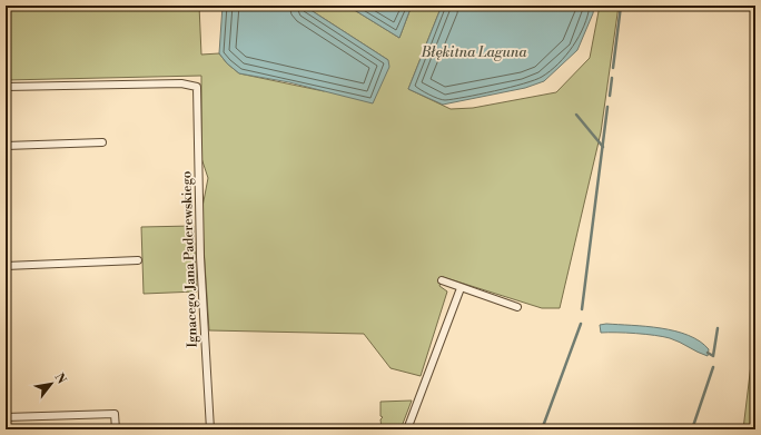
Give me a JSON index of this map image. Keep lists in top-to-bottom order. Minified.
{"streets":{"street":["Ignacego Jana Paderewskiego"]},"water":["Błękitna Laguna"],"north":"top right"}
